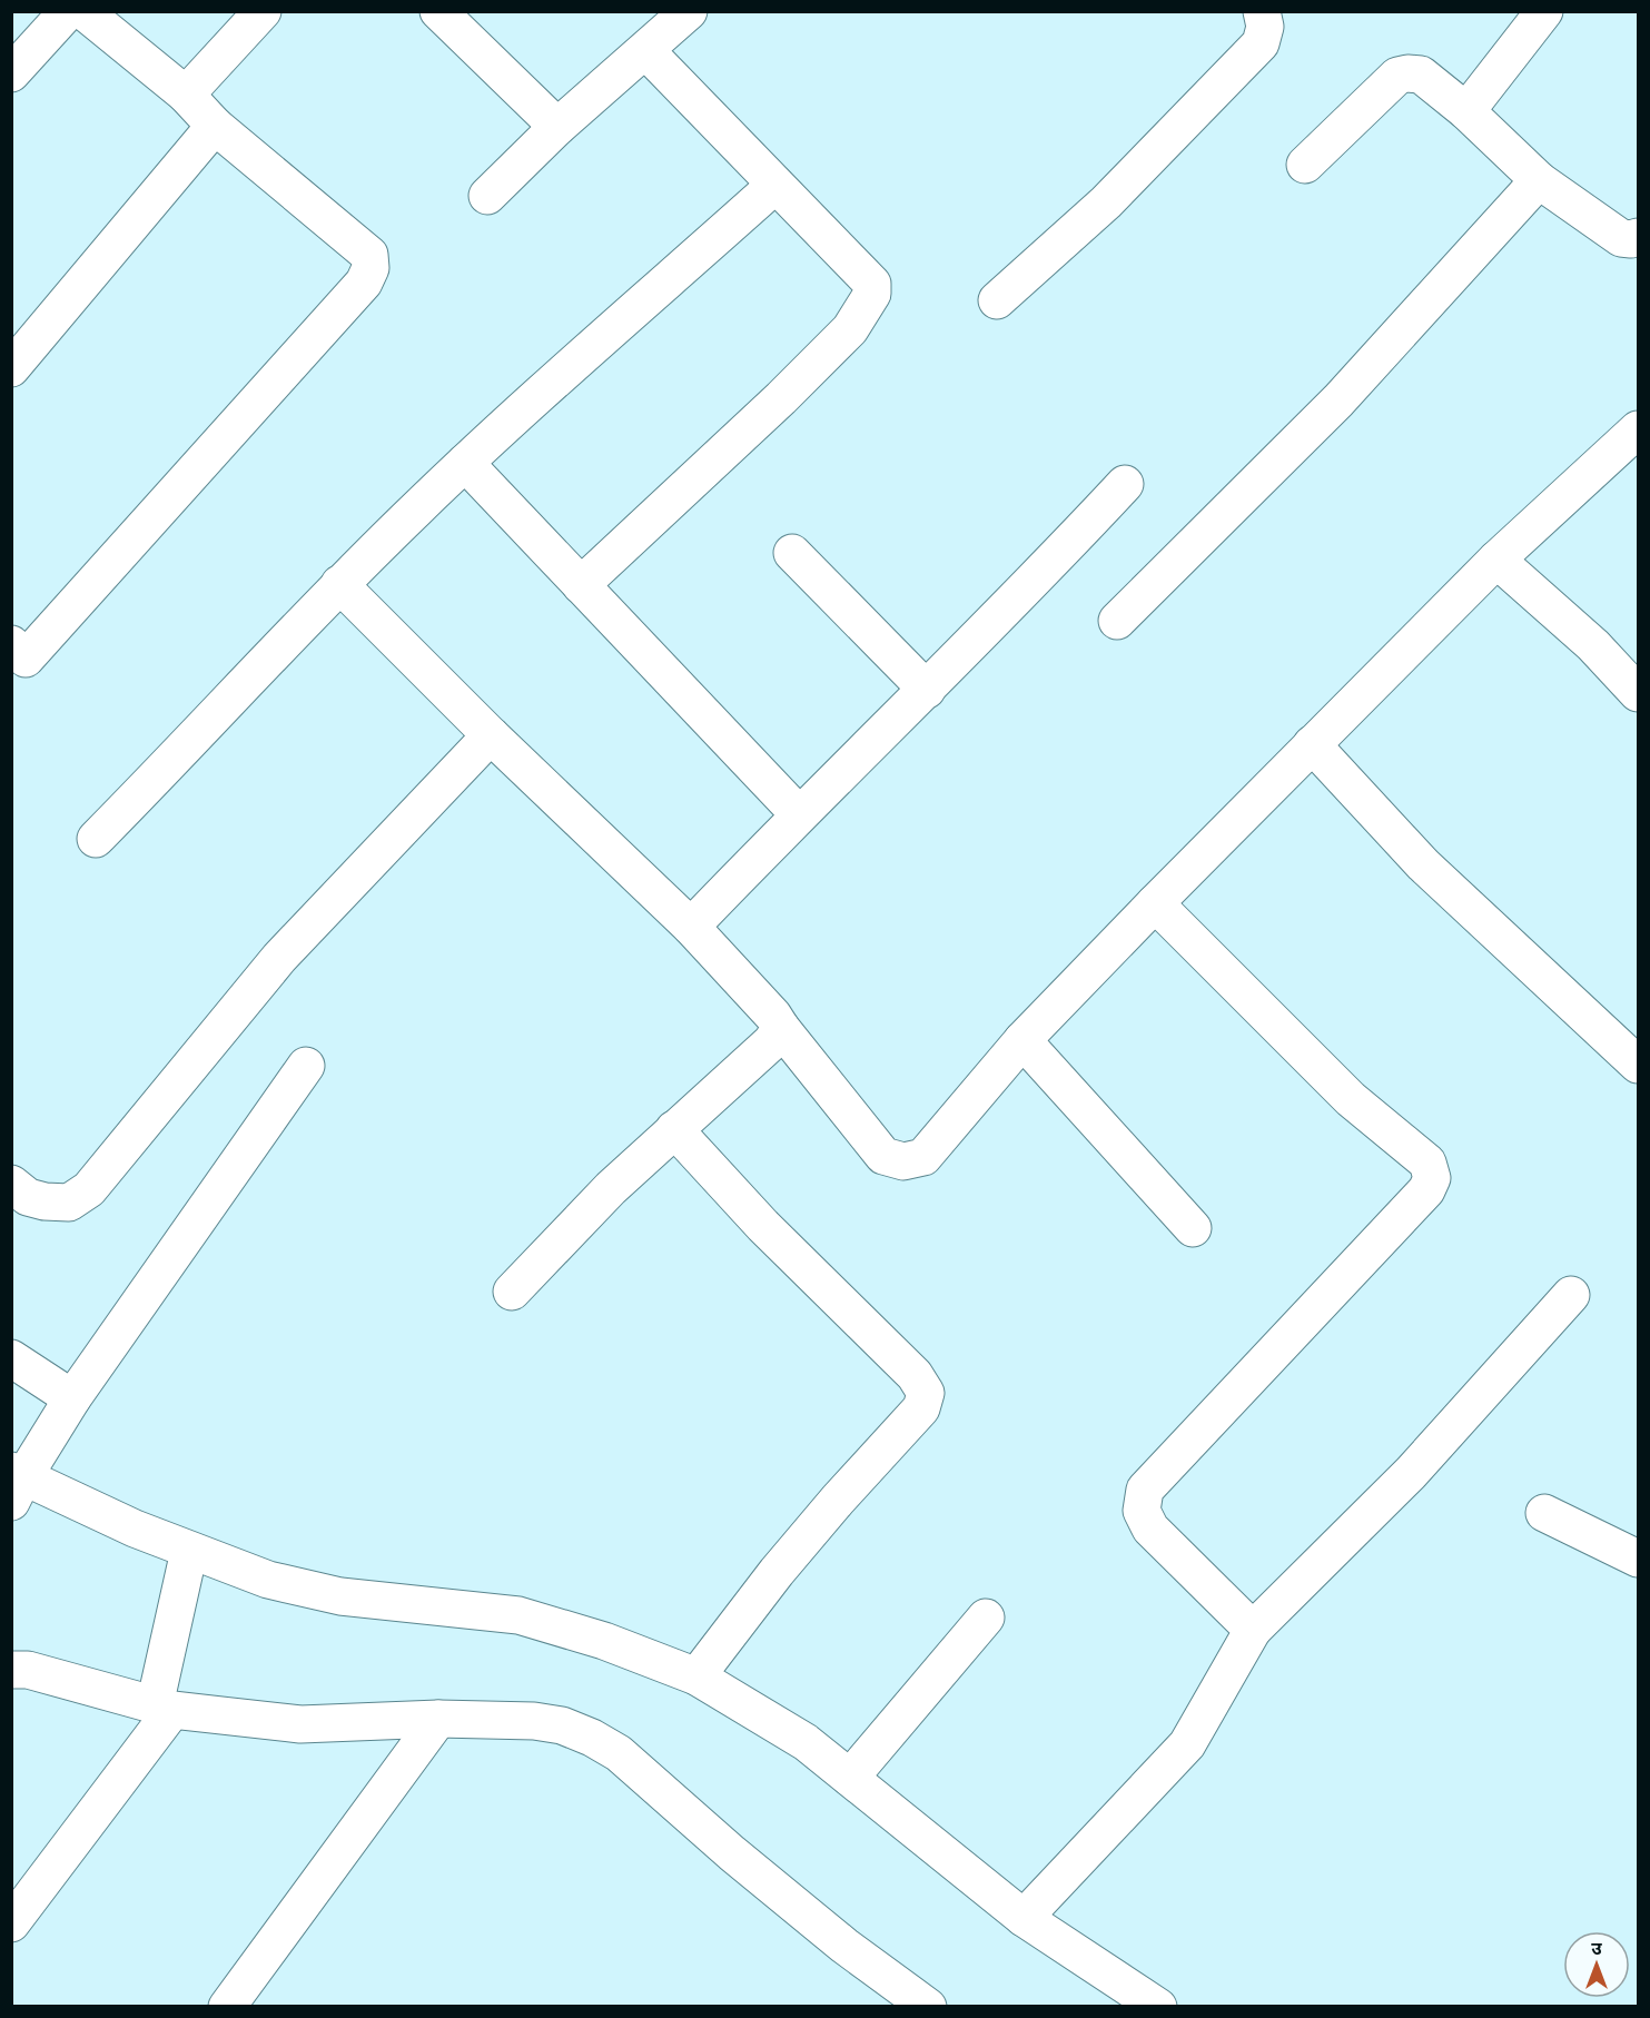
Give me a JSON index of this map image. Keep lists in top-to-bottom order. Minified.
{"north":"top"}
